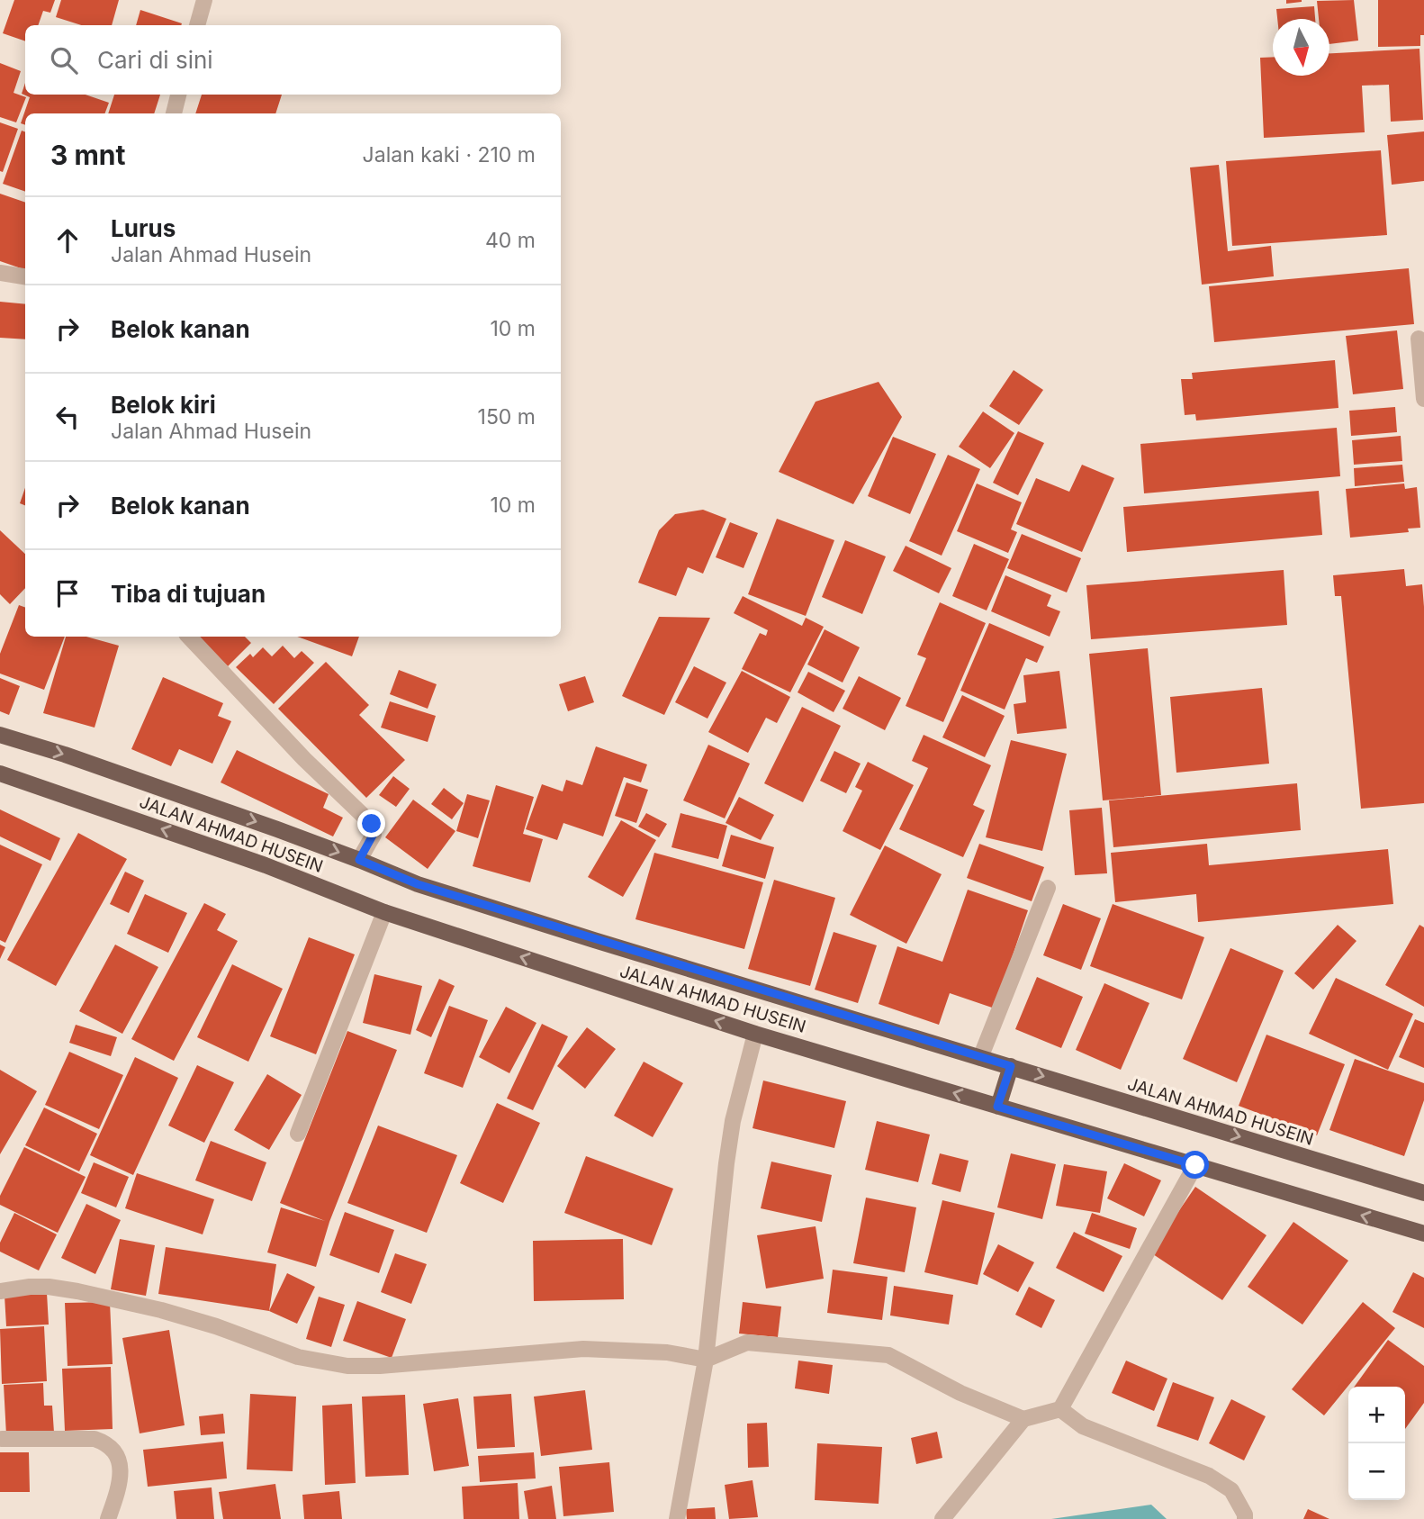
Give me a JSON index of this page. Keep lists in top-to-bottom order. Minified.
{"streets":{"main road":["JALAN AHMAD HUSEIN"]},"north":"bottom","page":{"search":"Cari di sini","heading":["3 mnt","Jalan kaki · 210 m"],"list":[["Lurus","Jalan Ahmad Husein","40 m"],["Belok kanan","10 m"],["Belok kiri","Jalan Ahmad Husein","150 m"],["Belok kanan","10 m"],"Tiba di tujuan"],"map_buttons":["+","−"]}}
